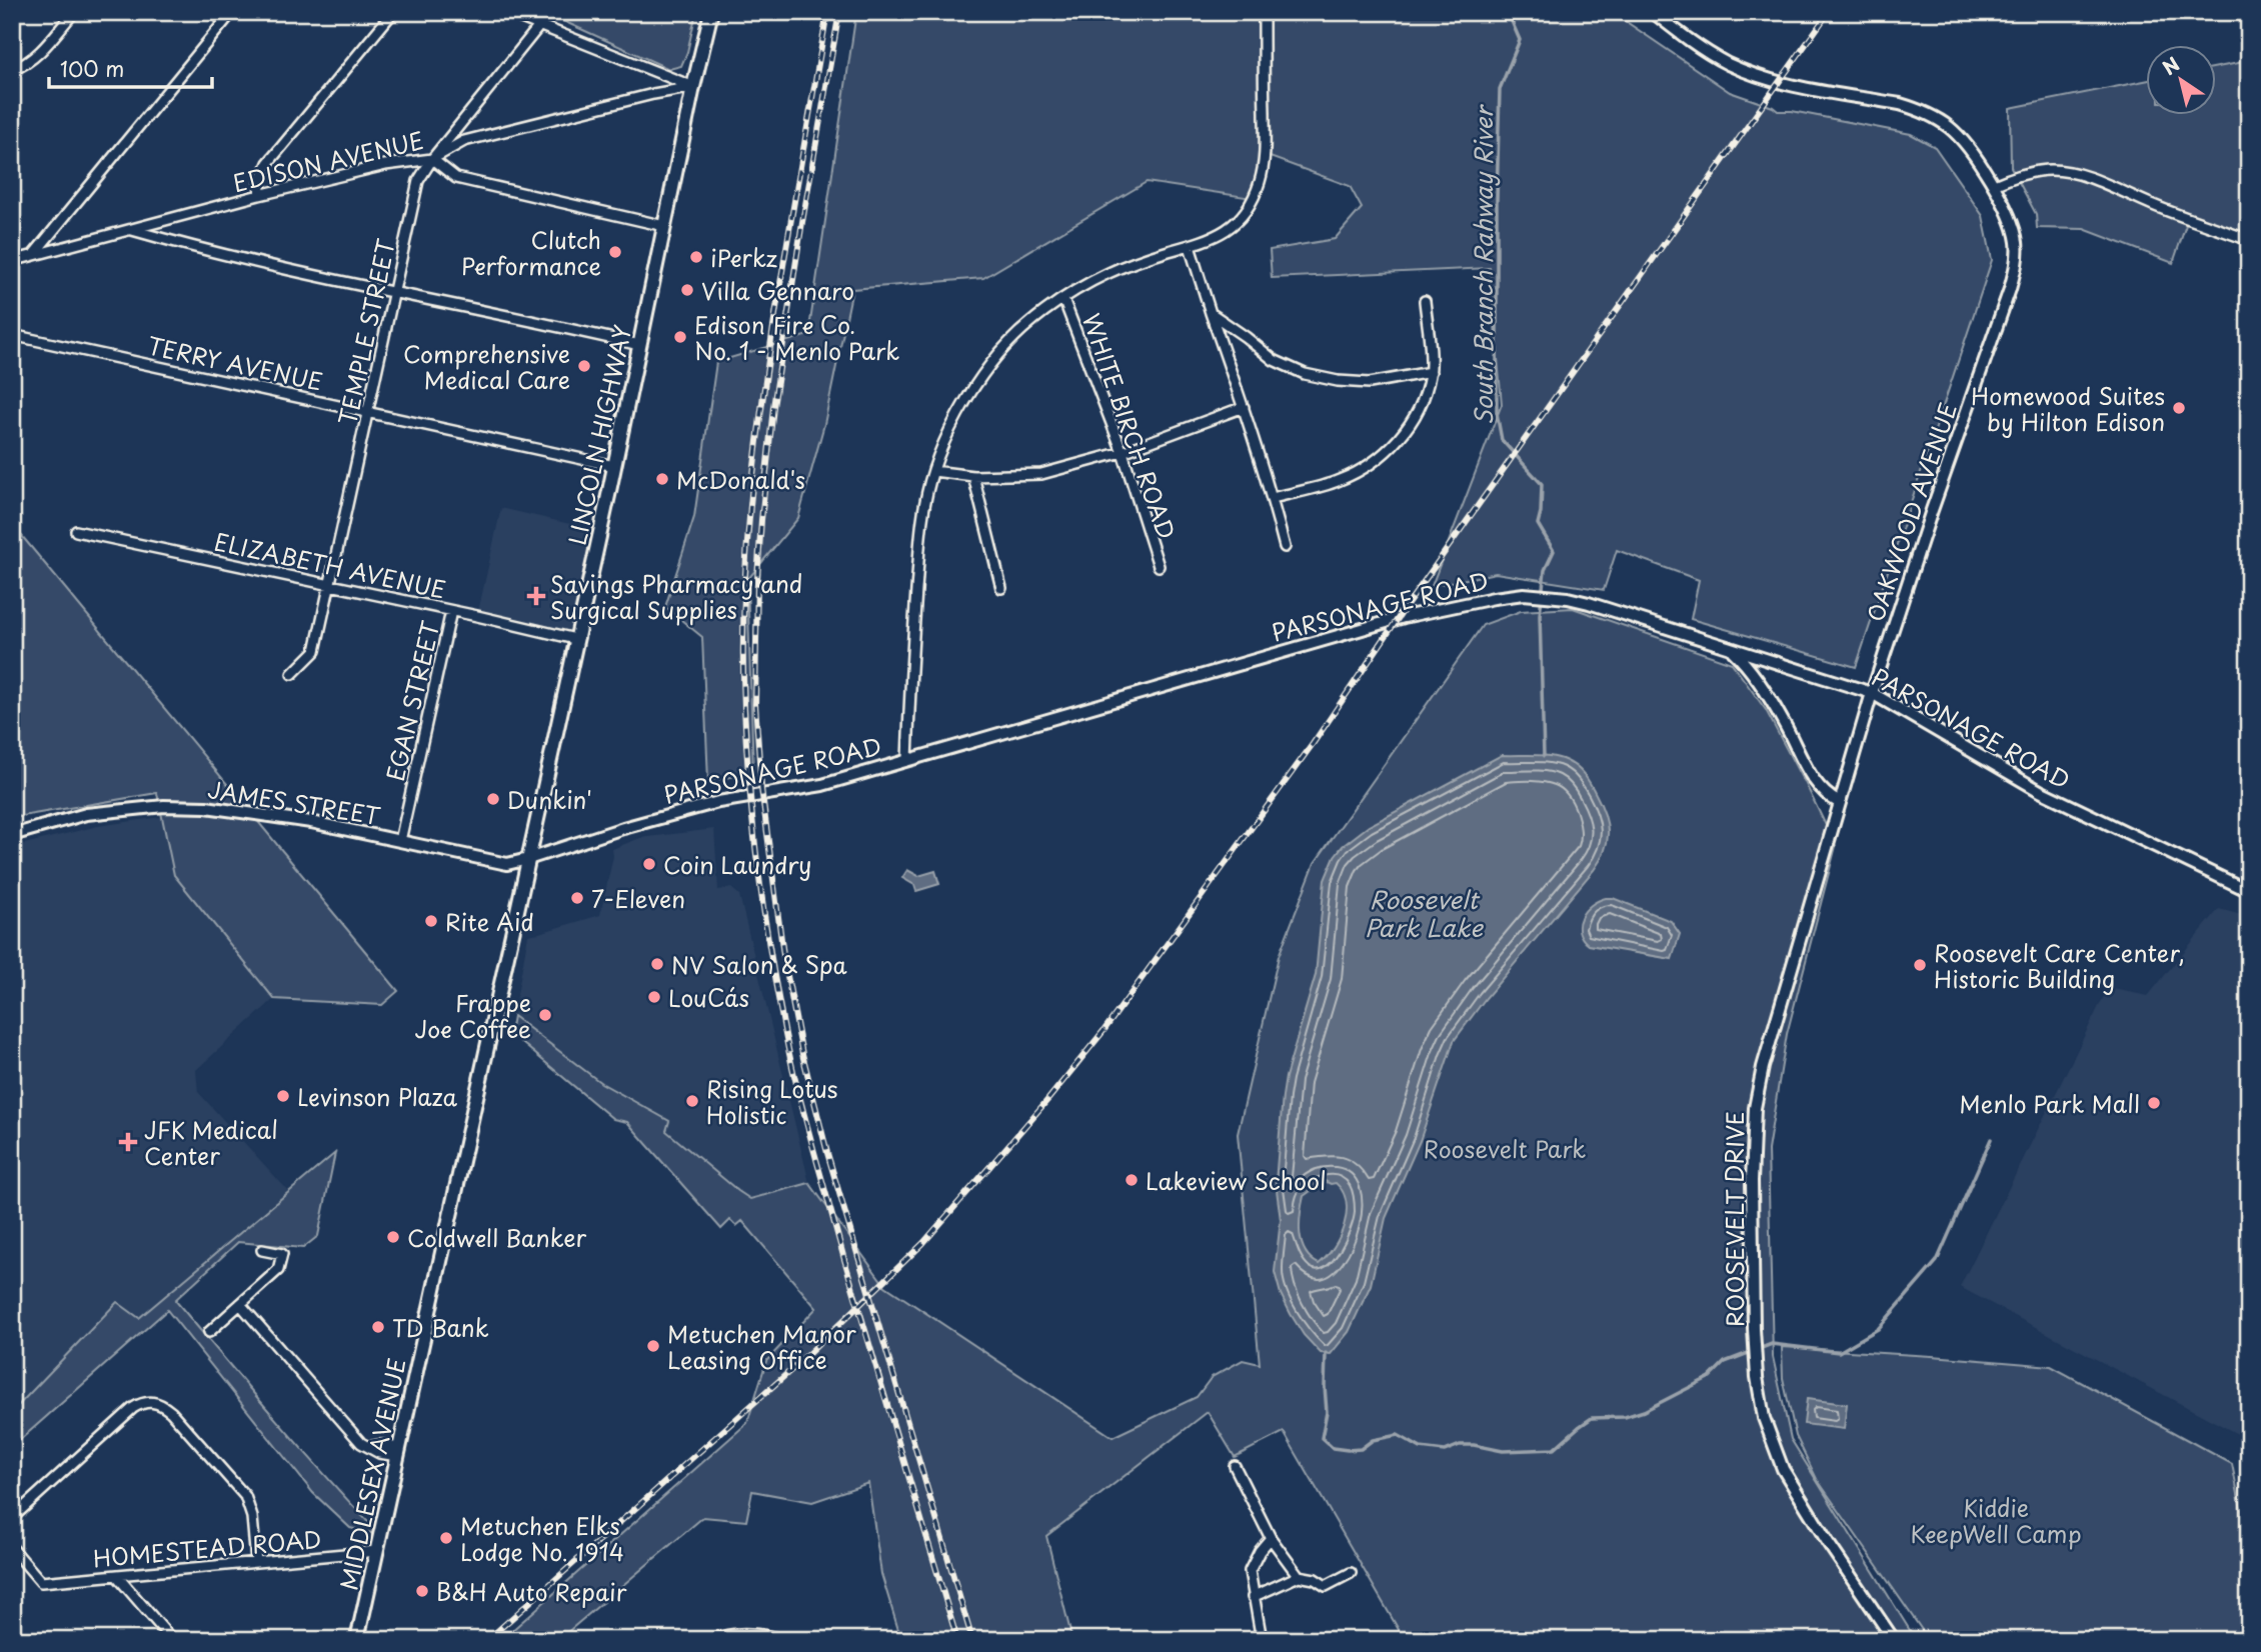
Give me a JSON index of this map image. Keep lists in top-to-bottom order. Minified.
{"streets":{"main road":["LINCOLN HIGHWAY","MIDDLESEX AVENUE"],"street":["EDISON AVENUE","TEMPLE STREET","TERRY AVENUE","WHITE BIRCH ROAD","OAKWOOD AVENUE","ELIZABETH AVENUE","PARSONAGE ROAD","EGAN STREET","JAMES STREET","ROOSEVELT DRIVE","HOMESTEAD ROAD"]},"crossings":[["EDISON AVENUE","TEMPLE STREET"],["EDISON AVENUE","LINCOLN HIGHWAY"],["TEMPLE STREET","TERRY AVENUE"],["TEMPLE STREET","ELIZABETH AVENUE"],["TERRY AVENUE","LINCOLN HIGHWAY"],["LINCOLN HIGHWAY","ELIZABETH AVENUE"],["LINCOLN HIGHWAY","PARSONAGE ROAD"],["LINCOLN HIGHWAY","JAMES STREET"],["LINCOLN HIGHWAY","MIDDLESEX AVENUE"],["OAKWOOD AVENUE","PARSONAGE ROAD"],["OAKWOOD AVENUE","ROOSEVELT DRIVE"],["ELIZABETH AVENUE","EGAN STREET"],["PARSONAGE ROAD","JAMES STREET"],["PARSONAGE ROAD","ROOSEVELT DRIVE"],["EGAN STREET","JAMES STREET"],["MIDDLESEX AVENUE","HOMESTEAD ROAD"]],"water":["South Branch Rahway River","Roosevelt Park Lake"],"parks":["Roosevelt Park","Kiddie KeepWell Camp"],"places":{"other":["Clutch Performance","iPerkz","Villa Gennaro","Edison Fire Co. No. 1 - Menlo Park","Comprehensive Medical Care","Homewood Suites by Hilton Edison","McDonald's","Dunkin'","Coin Laundry","7-Eleven","Rite Aid","NV Salon & Spa","Roosevelt Care Center, Historic Building","LouCás","Frappe Joe Coffee","Levinson Plaza","Rising Lotus Holistic","Menlo Park Mall","Lakeview School","Coldwell Banker","TD Bank","Metuchen Manor Leasing Office","Metuchen Elks Lodge No. 1914","B&H Auto Repair"],"health":["Savings Pharmacy and Surgical Supplies","JFK Medical Center"]},"scale_bar":"100 m","north":"top left"}
